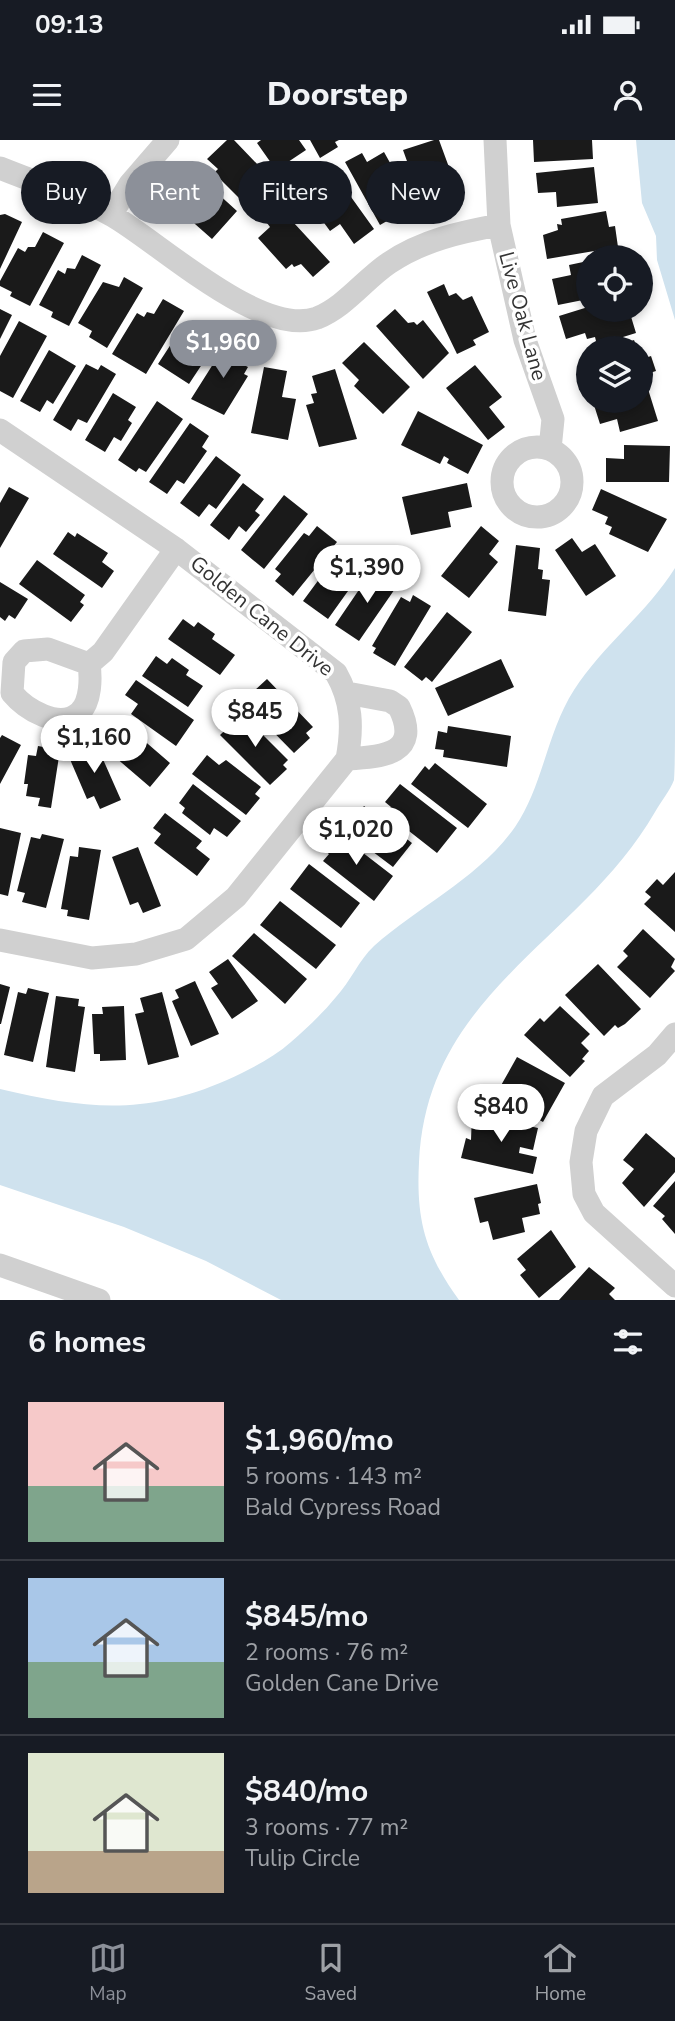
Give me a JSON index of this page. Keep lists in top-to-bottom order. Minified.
{"streets":{"street":["Live Oak Lane","Golden Cane Drive"]},"page":{"status":"09:13","header":"Doorstep","chip":["Buy","Rent","Filters","New"],"price":["$1,960","$1,390","$845","$1,160","$1,020","$840"],"heading":"6 homes","list":[{"name":"$1,960/mo","note":"5 rooms · 143 m² · Bald Cypress Road"},{"name":"$845/mo","note":"2 rooms · 76 m² · Golden Cane Drive"},{"name":"$840/mo","note":"3 rooms · 77 m² · Tulip Circle"}],"tabs":["Map","Saved","Home"]}}
